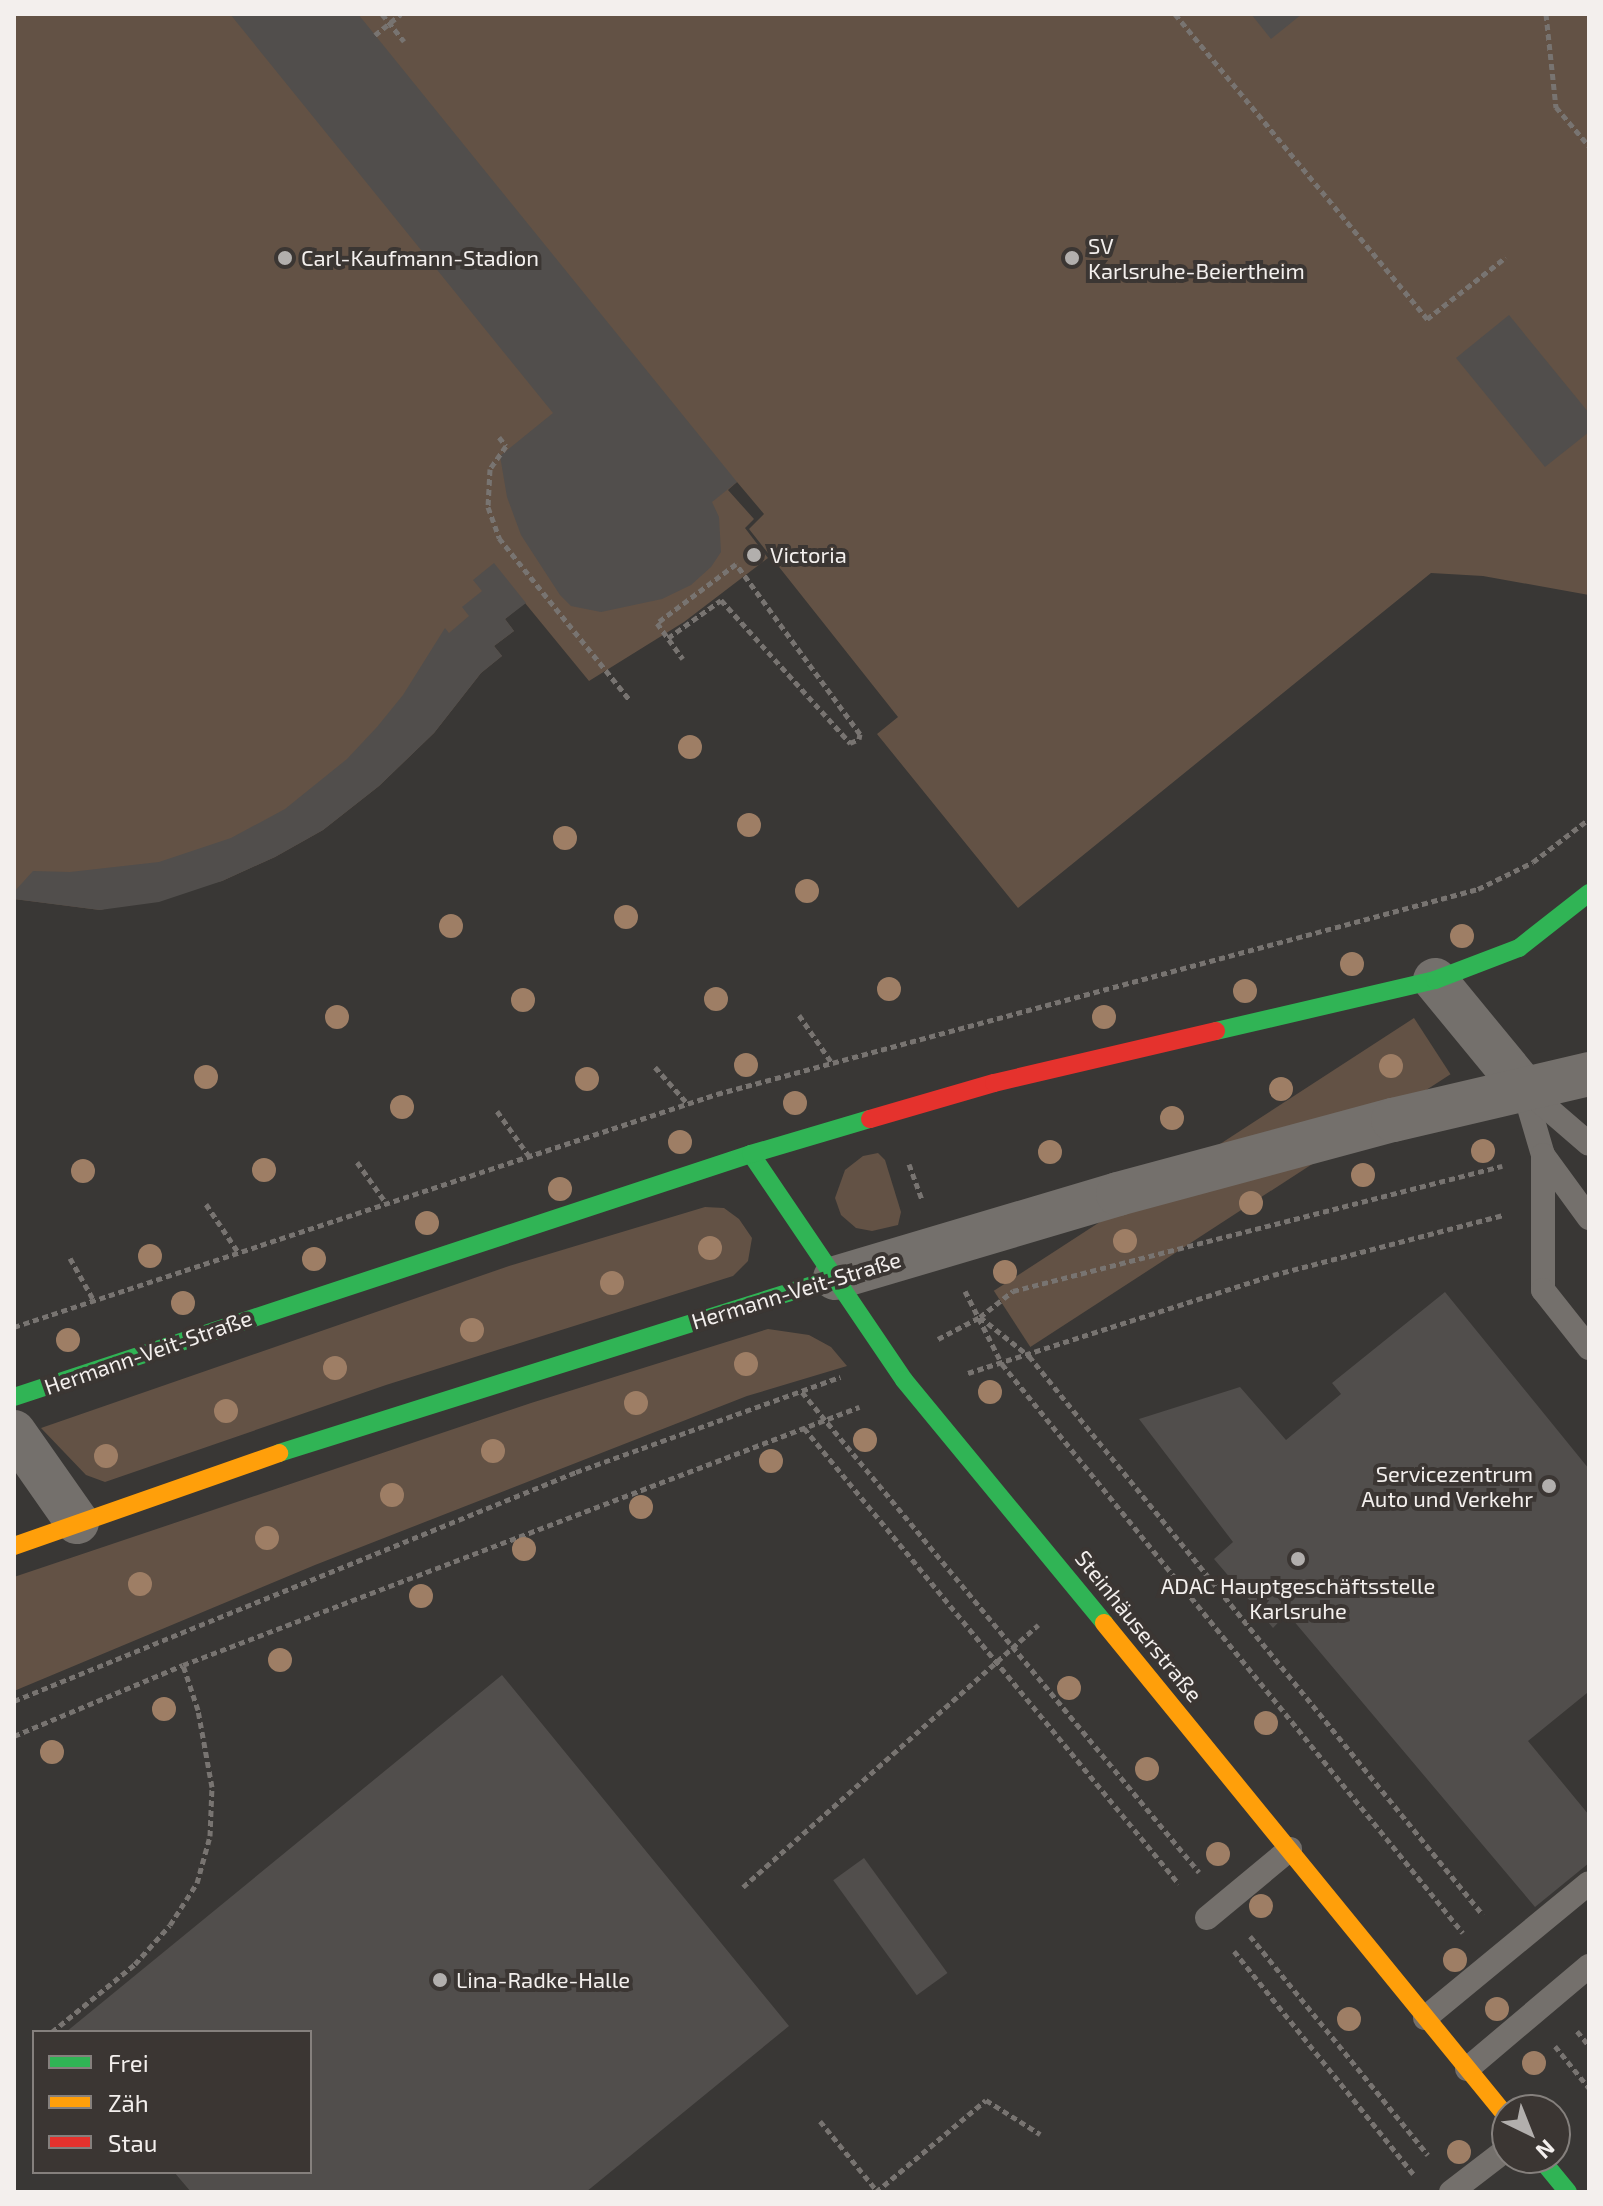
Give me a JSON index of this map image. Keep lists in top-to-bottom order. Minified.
{"streets":{"street":["Hermann-Veit-Straße","Steinhäuserstraße"]},"crossings":[["Hermann-Veit-Straße","Steinhäuserstraße"]],"places":["Carl-Kaufmann-Stadion","SV Karlsruhe-Beiertheim","Victoria","Servicezentrum Auto und Verkehr","ADAC Hauptgeschäftsstelle Karlsruhe","Lina-Radke-Halle"],"legend":["Frei","Zäh","Stau"],"north":"bottom right"}
